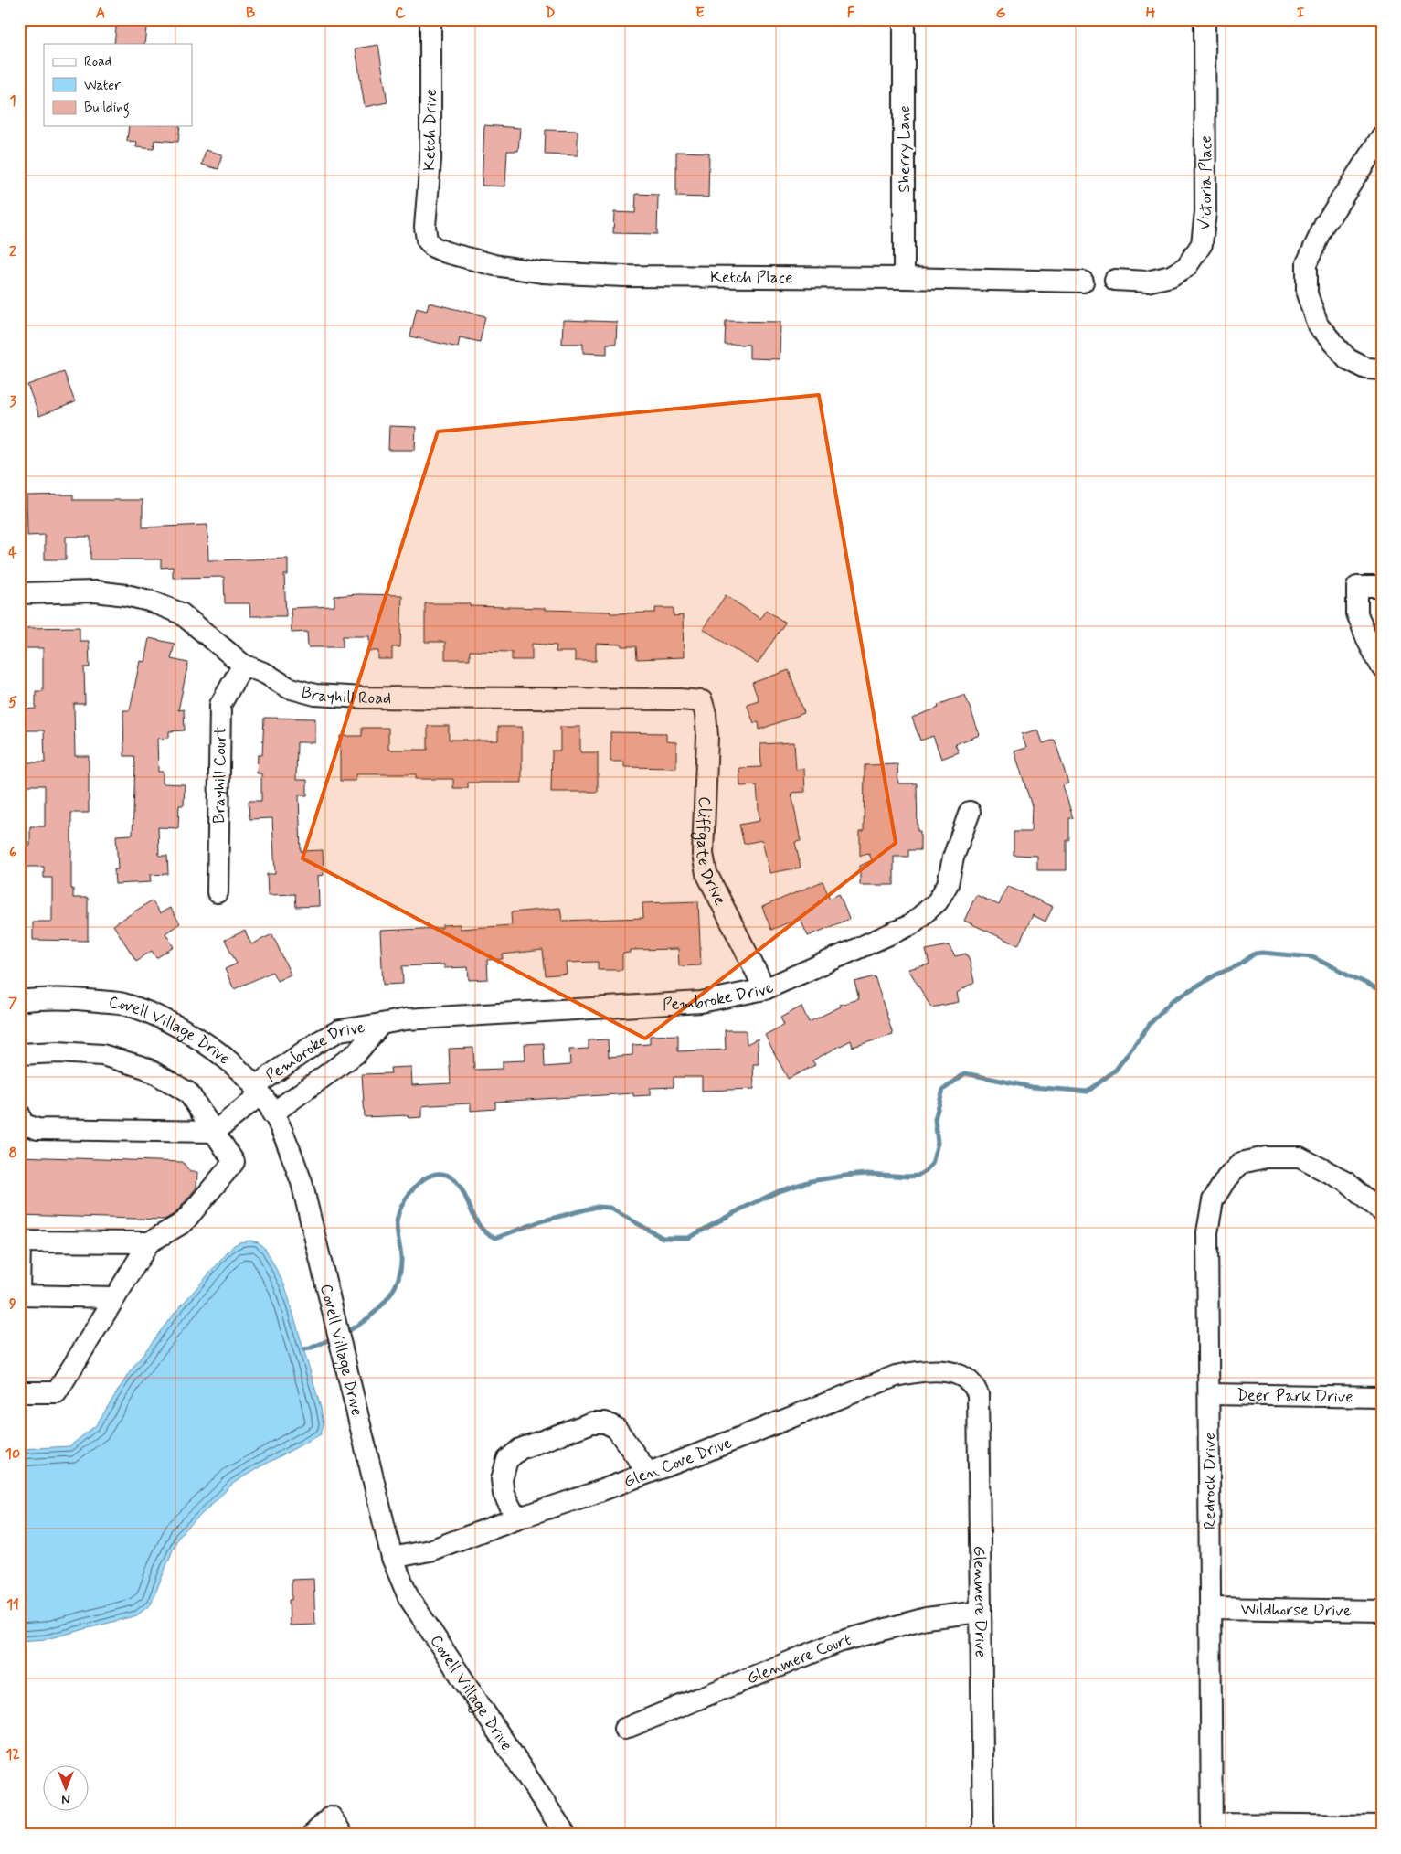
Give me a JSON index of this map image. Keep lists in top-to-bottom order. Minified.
{"streets":{"street":["Ketch Drive","Sherry Lane","Victoria Place","Ketch Place","Brayhill Road","Brayhill Court","Cliffgate Drive","Pembroke Drive","Covell Village Drive","Deer Park Drive","Glen Cove Drive","Redrock Drive","Glenmere Drive","Wildhorse Drive","Glenmere Court"]},"crossings":[["Ketch Drive","Ketch Place"],["Sherry Lane","Ketch Place"],["Brayhill Road","Brayhill Court"],["Brayhill Road","Cliffgate Drive"],["Cliffgate Drive","Pembroke Drive"],["Pembroke Drive","Covell Village Drive"],["Covell Village Drive","Glen Cove Drive"],["Deer Park Drive","Redrock Drive"],["Glen Cove Drive","Glenmere Drive"],["Redrock Drive","Wildhorse Drive"],["Glenmere Drive","Glenmere Court"]],"legend":["Road","Water","Building"],"north":"bottom","grid":{"columns":["A","B","C","D","E","F","G","H","I"],"rows":["1","2","3","4","5","6","7","8","9","10","11","12"]}}
